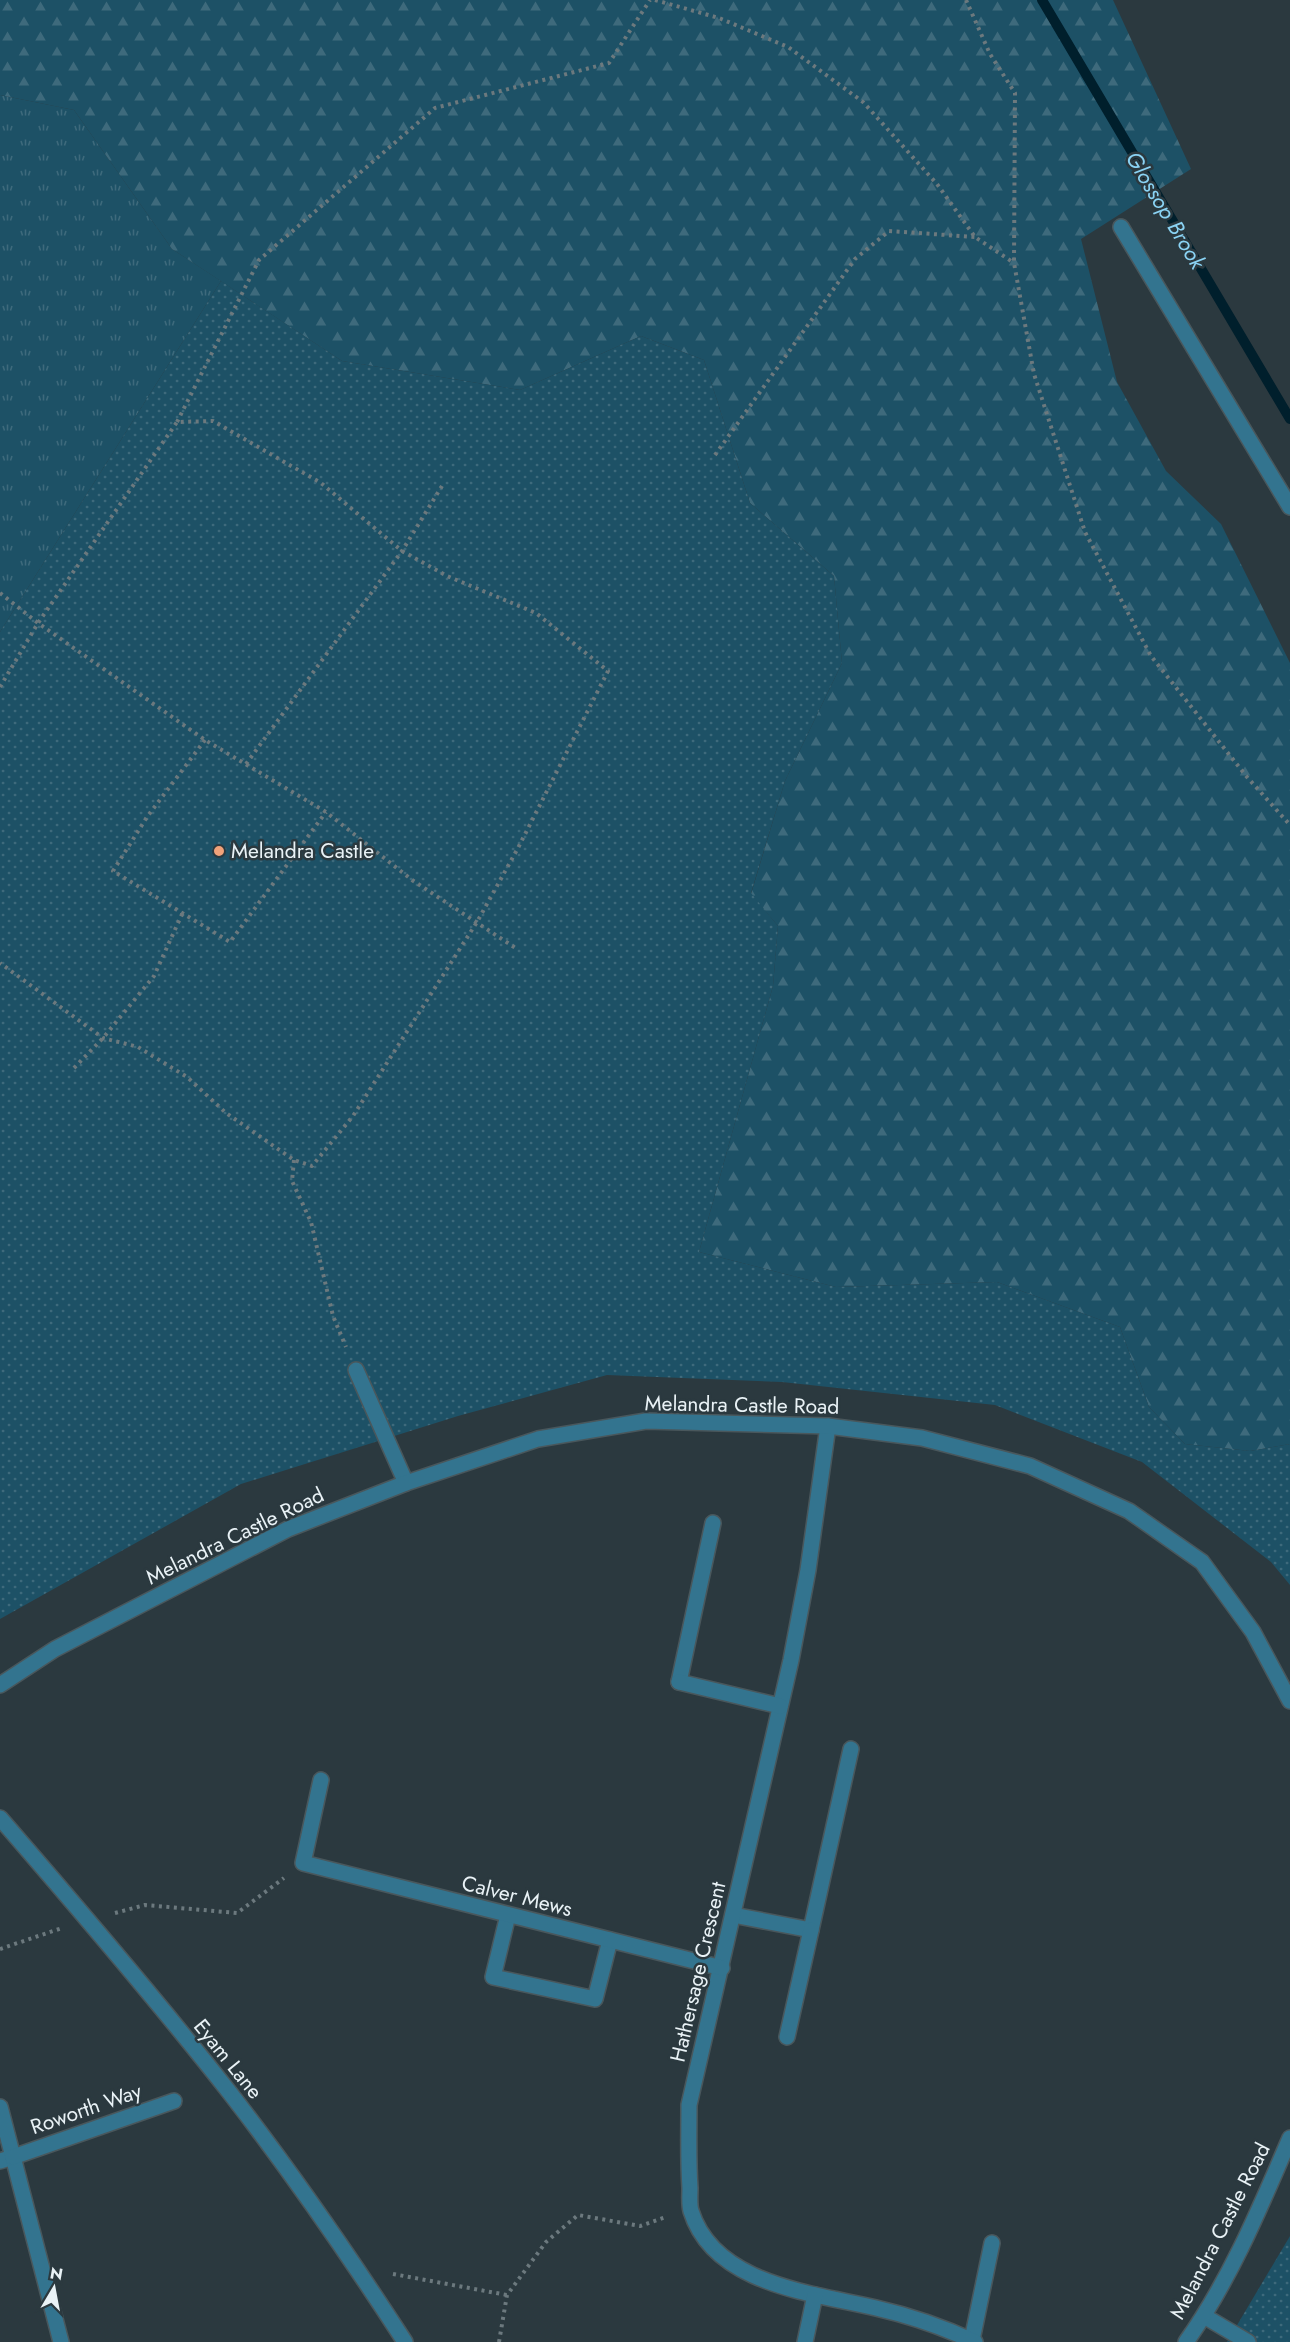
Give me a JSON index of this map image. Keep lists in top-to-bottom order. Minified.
{"streets":{"street":["Melandra Castle Road","Calver Mews","Hathersage Crescent","Eyam Lane","Roworth Way"]},"crossings":[["Melandra Castle Road","Hathersage Crescent"],["Calver Mews","Hathersage Crescent"]],"water":["Glossop Brook"],"places":["Melandra Castle"],"north":"top"}
